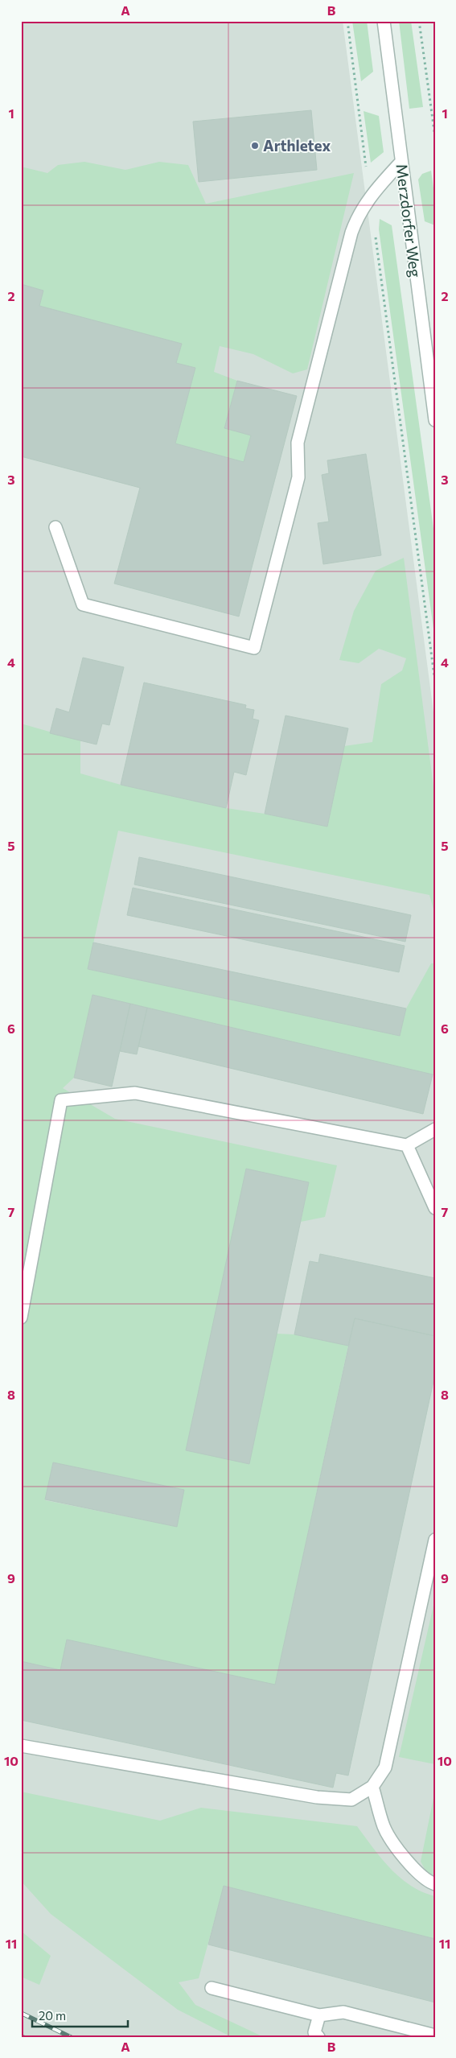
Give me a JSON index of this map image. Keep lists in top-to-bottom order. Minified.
{"streets":{"street":["Merzdorfer Weg"]},"places":["Arthletex"],"scale_bar":"20 m","grid":{"columns":["A","B"],"rows":["1","2","3","4","5","6","7","8","9","10","11"]}}
